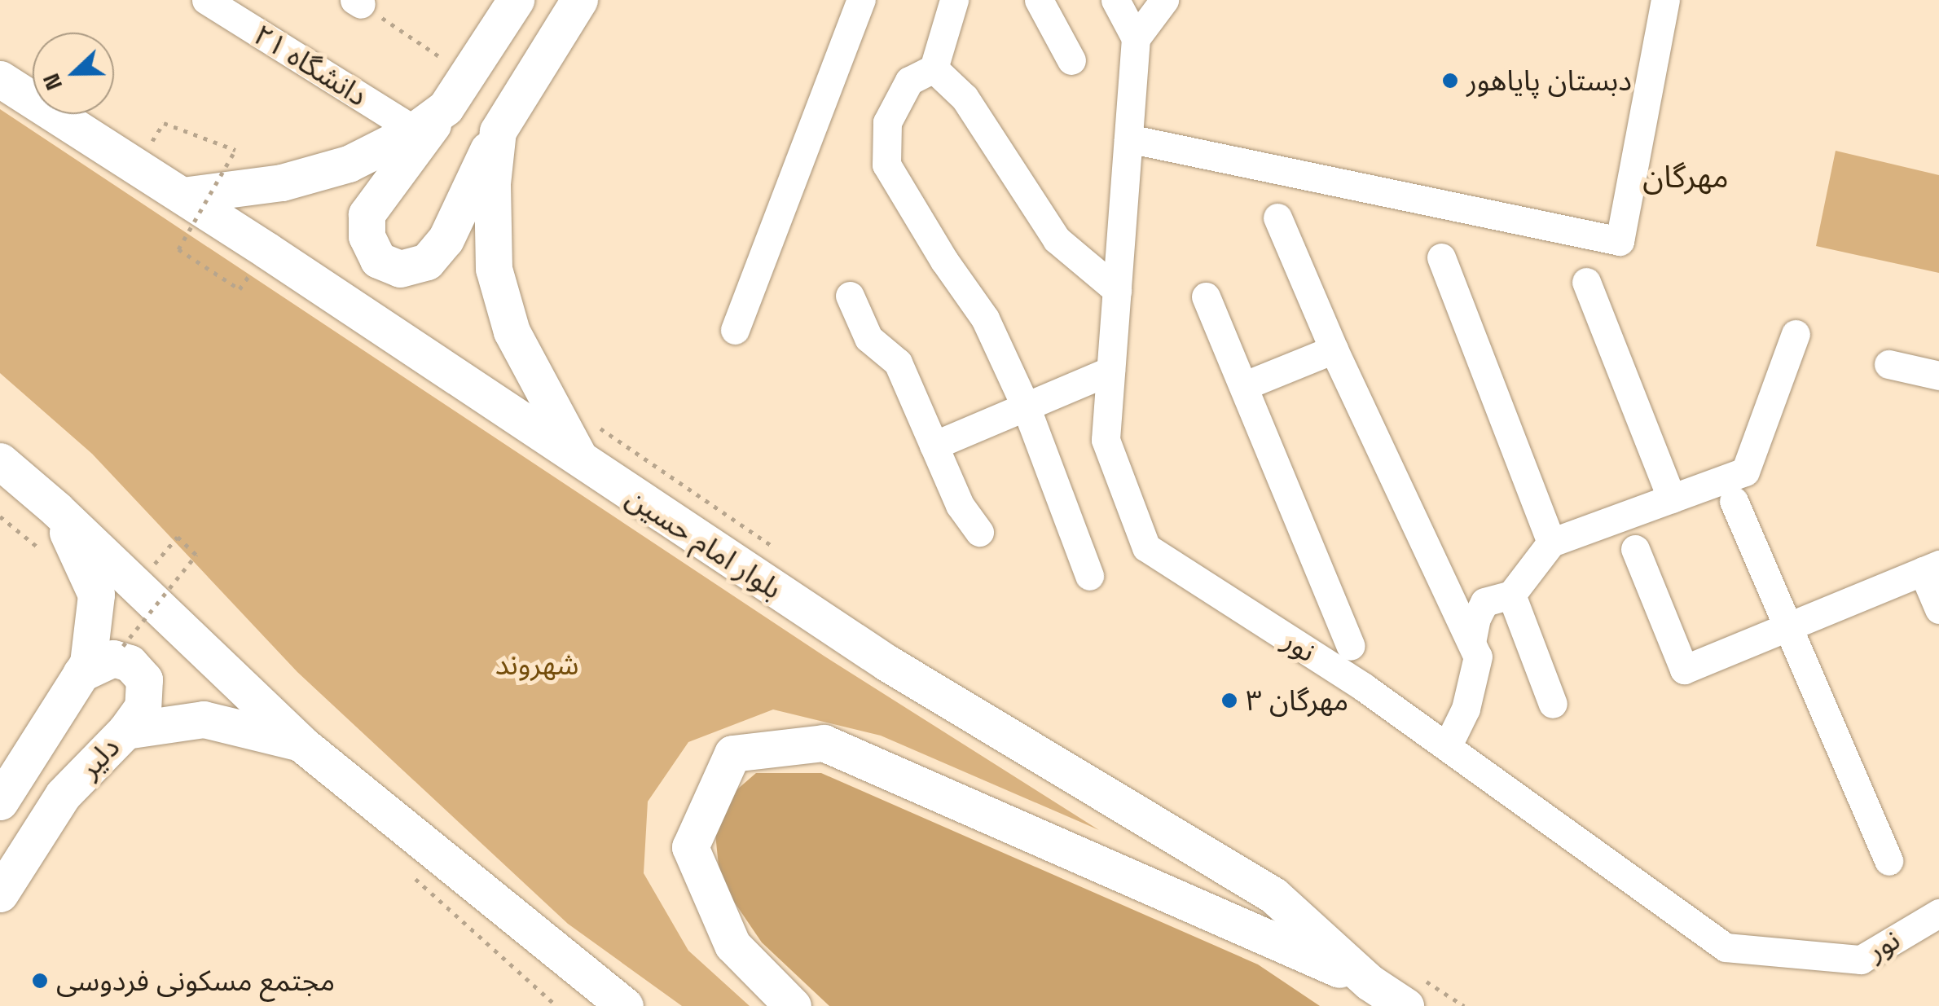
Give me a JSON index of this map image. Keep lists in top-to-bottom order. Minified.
{"streets":{"main road":["بلوار امام حسین","دلیر"],"street":["دانشگاه ۲۱","نور"]},"districts":["مهرگان"],"parks":["شهروند"],"places":["دبستان پایاهور","مهرگان ۳","مجتمع مسکونی فردوسی"],"north":"left"}
